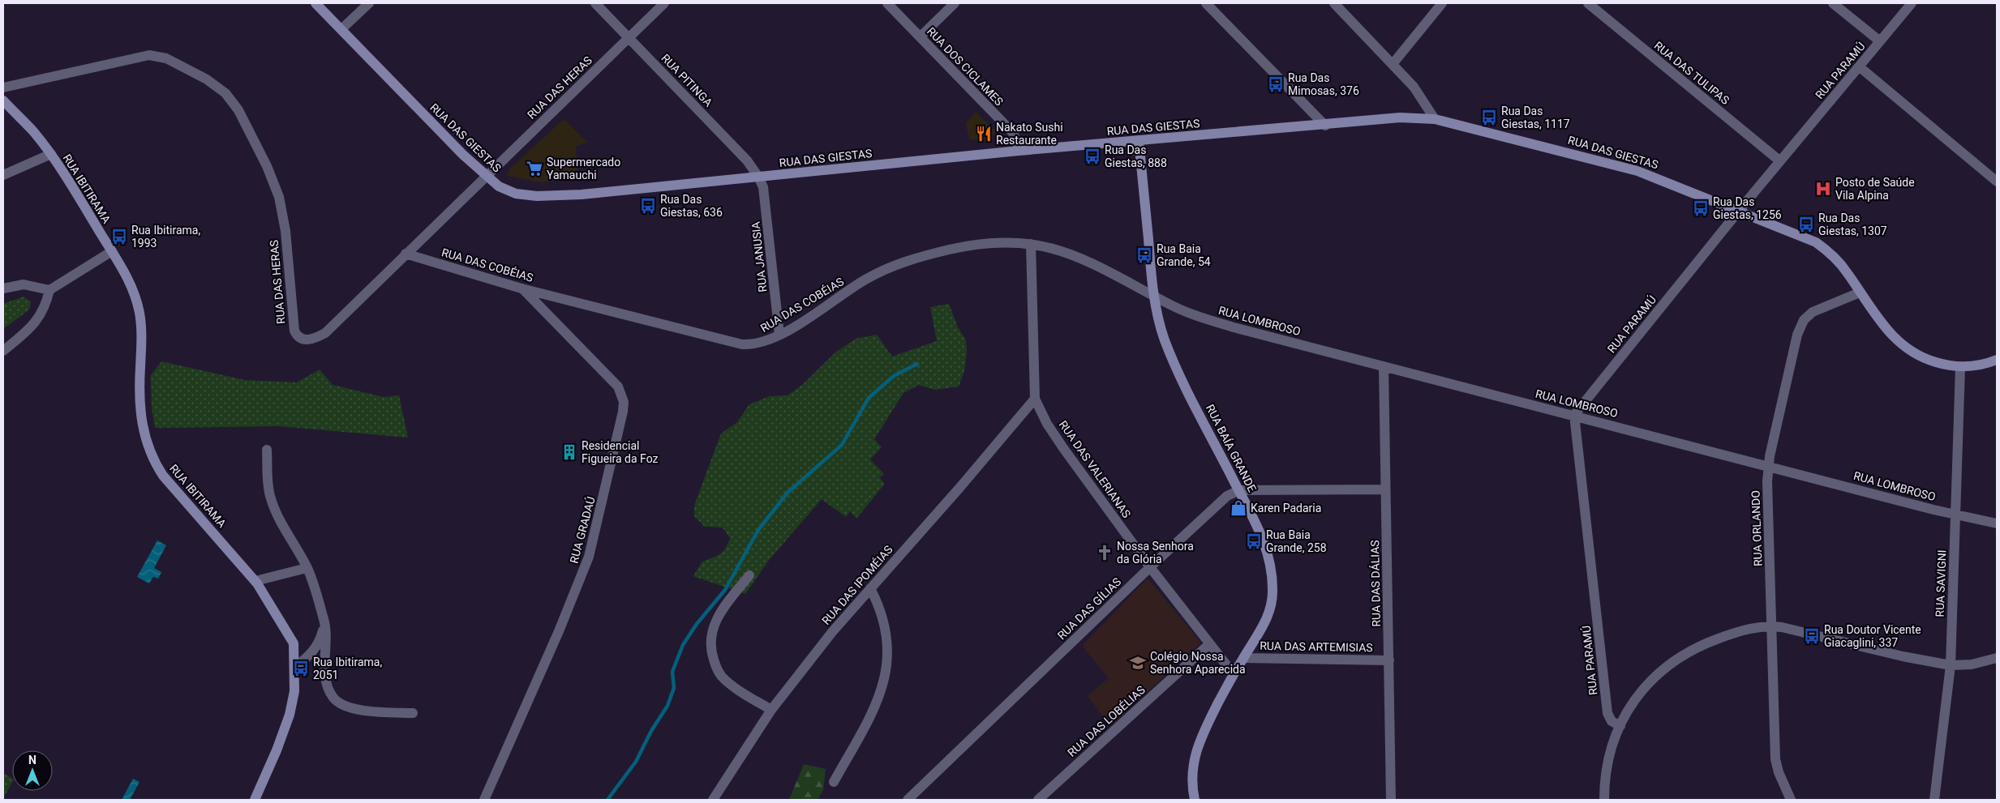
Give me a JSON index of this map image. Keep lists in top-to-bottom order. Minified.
{"streets":{"main road":["RUA DAS GIESTAS","RUA IBITIRAMA","RUA BAÍA GRANDE"],"street":["RUA DOS CICLAMES","RUA PARAMÚ","RUA DAS TULIPAS","RUA PITINGA","RUA DAS HERAS","RUA JANUSIA","RUA DAS COBÉIAS","RUA LOMBROSO","RUA DAS VALERIANAS","RUA ORLANDO","RUA GRADAÚ","RUA DAS DÁLIAS","RUA SAVIGNI","RUA DAS IPOMÉIAS","RUA DAS GÍLIAS","RUA DAS ARTEMISIAS","RUA DAS LOBÉLIAS"]},"crossings":[["RUA DOS CICLAMES","RUA DAS GIESTAS"],["RUA PARAMÚ","RUA DAS TULIPAS"],["RUA PARAMÚ","RUA DAS GIESTAS"],["RUA PARAMÚ","RUA LOMBROSO"],["RUA PITINGA","RUA DAS HERAS"],["RUA PITINGA","RUA DAS GIESTAS"],["RUA PITINGA","RUA JANUSIA"],["RUA DAS HERAS","RUA DAS GIESTAS"],["RUA DAS HERAS","RUA DAS COBÉIAS"],["RUA DAS GIESTAS","RUA JANUSIA"],["RUA DAS GIESTAS","RUA BAÍA GRANDE"],["RUA DAS GIESTAS","RUA ORLANDO"],["RUA DAS GIESTAS","RUA SAVIGNI"],["RUA JANUSIA","RUA DAS COBÉIAS"],["RUA DAS COBÉIAS","RUA LOMBROSO"],["RUA DAS COBÉIAS","RUA BAÍA GRANDE"],["RUA DAS COBÉIAS","RUA DAS VALERIANAS"],["RUA DAS COBÉIAS","RUA GRADAÚ"],["RUA LOMBROSO","RUA BAÍA GRANDE"],["RUA LOMBROSO","RUA ORLANDO"],["RUA LOMBROSO","RUA DAS DÁLIAS"],["RUA LOMBROSO","RUA SAVIGNI"],["RUA BAÍA GRANDE","RUA DAS VALERIANAS"],["RUA BAÍA GRANDE","RUA DAS GÍLIAS"],["RUA BAÍA GRANDE","RUA DAS ARTEMISIAS"],["RUA DAS VALERIANAS","RUA DAS IPOMÉIAS"],["RUA DAS VALERIANAS","RUA DAS GÍLIAS"],["RUA DAS VALERIANAS","RUA DAS LOBÉLIAS"],["RUA DAS DÁLIAS","RUA DAS ARTEMISIAS"]],"places":{"bus stop":["Rua Das Mimosas, 376","Rua Das Giestas, 1117","Rua Das Giestas, 888","Rua Das Giestas, 636","Rua Das Giestas, 1256","Rua Das Giestas, 1307","Rua Ibitirama, 1993","Rua Baia Grande, 54","Rua Baia Grande, 258","Rua Doutor Vicente Giacaglini, 337","Rua Ibitirama, 2051"],"restaurant":["Nakato Sushi Restaurante"],"supermarket":["Supermercado Yamauchi"],"hospital":["Posto de Saúde Vila Alpina"],"building":["Residencial Figueira da Foz"],"shop":["Karen Padaria"],"church":["Nossa Senhora da Glória"],"school or university":["Colégio Nossa Senhora Aparecida"]},"north":"top"}
